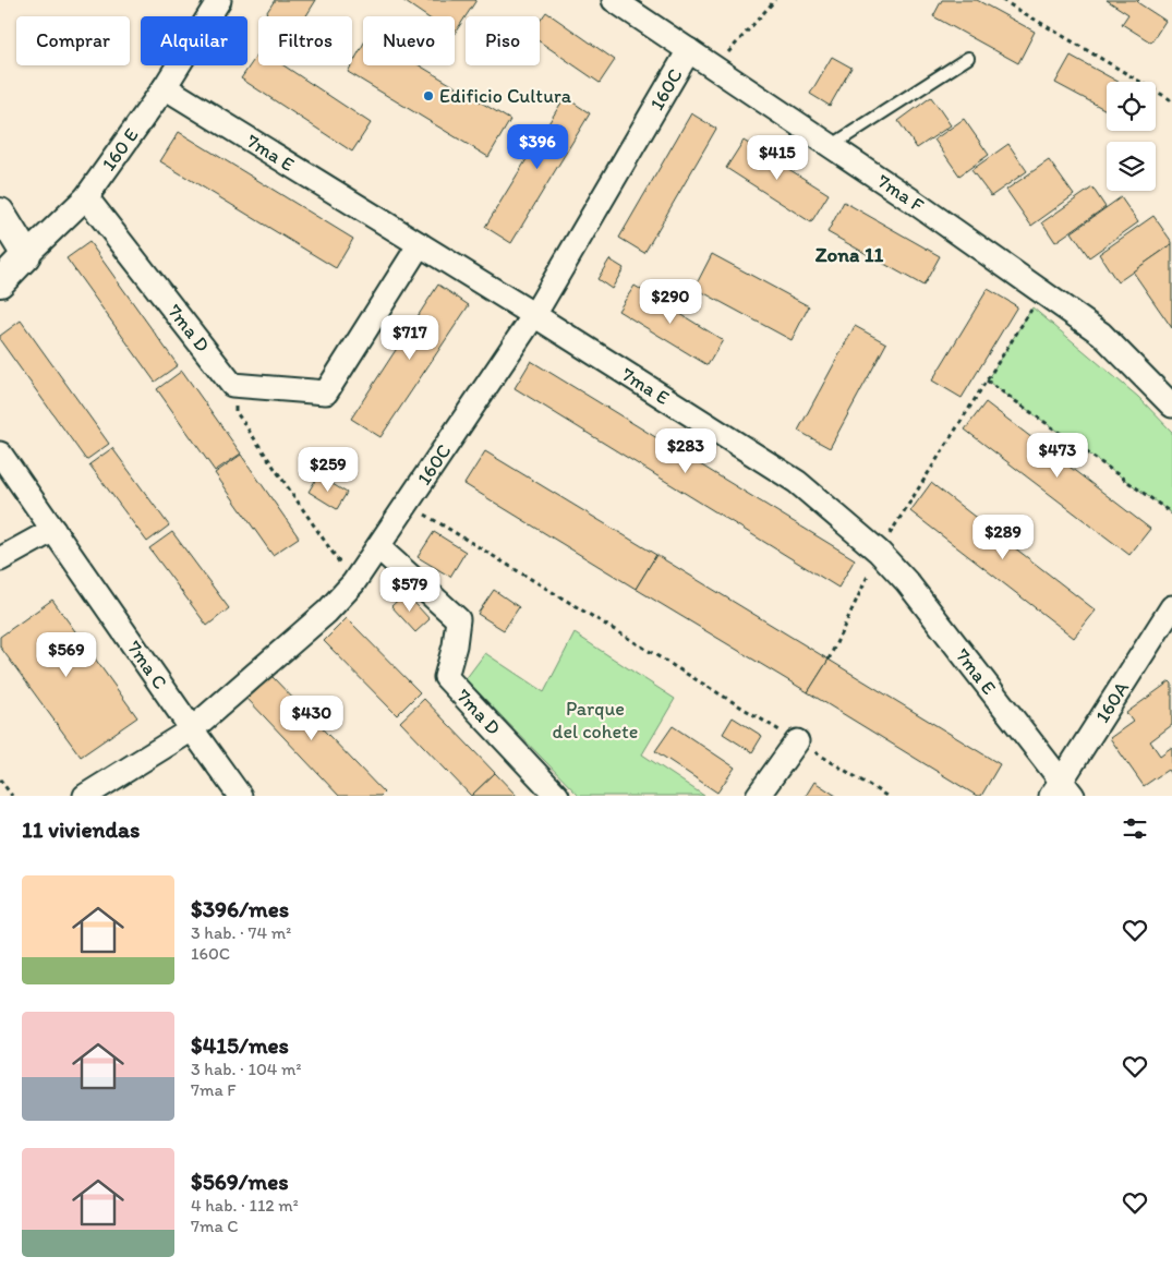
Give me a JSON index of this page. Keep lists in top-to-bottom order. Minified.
{"streets":{"street":["160C","160 E","7ma E","7ma F","7ma D","7ma C","160A"]},"crossings":[["160C","7ma E"],["160C","7ma F"],["160C","7ma D"],["160C","7ma C"],["160 E","7ma E"],["160 E","7ma D"],["7ma E","160A"]],"districts":["Zona 11"],"parks":["Parque del cohete"],"places":["Edificio Cultura"],"page":{"chip":["Comprar","Alquilar","Filtros","Nuevo","Piso"],"price":["$396","$415","$290","$717","$283","$473","$259","$289","$579","$569","$430"],"heading":"11 viviendas","list":[{"name":"$396/mes","note":"3 hab. · 74 m² · 160C"},{"name":"$415/mes","note":"3 hab. · 104 m² · 7ma F"},{"name":"$569/mes","note":"4 hab. · 112 m² · 7ma C"}]}}
